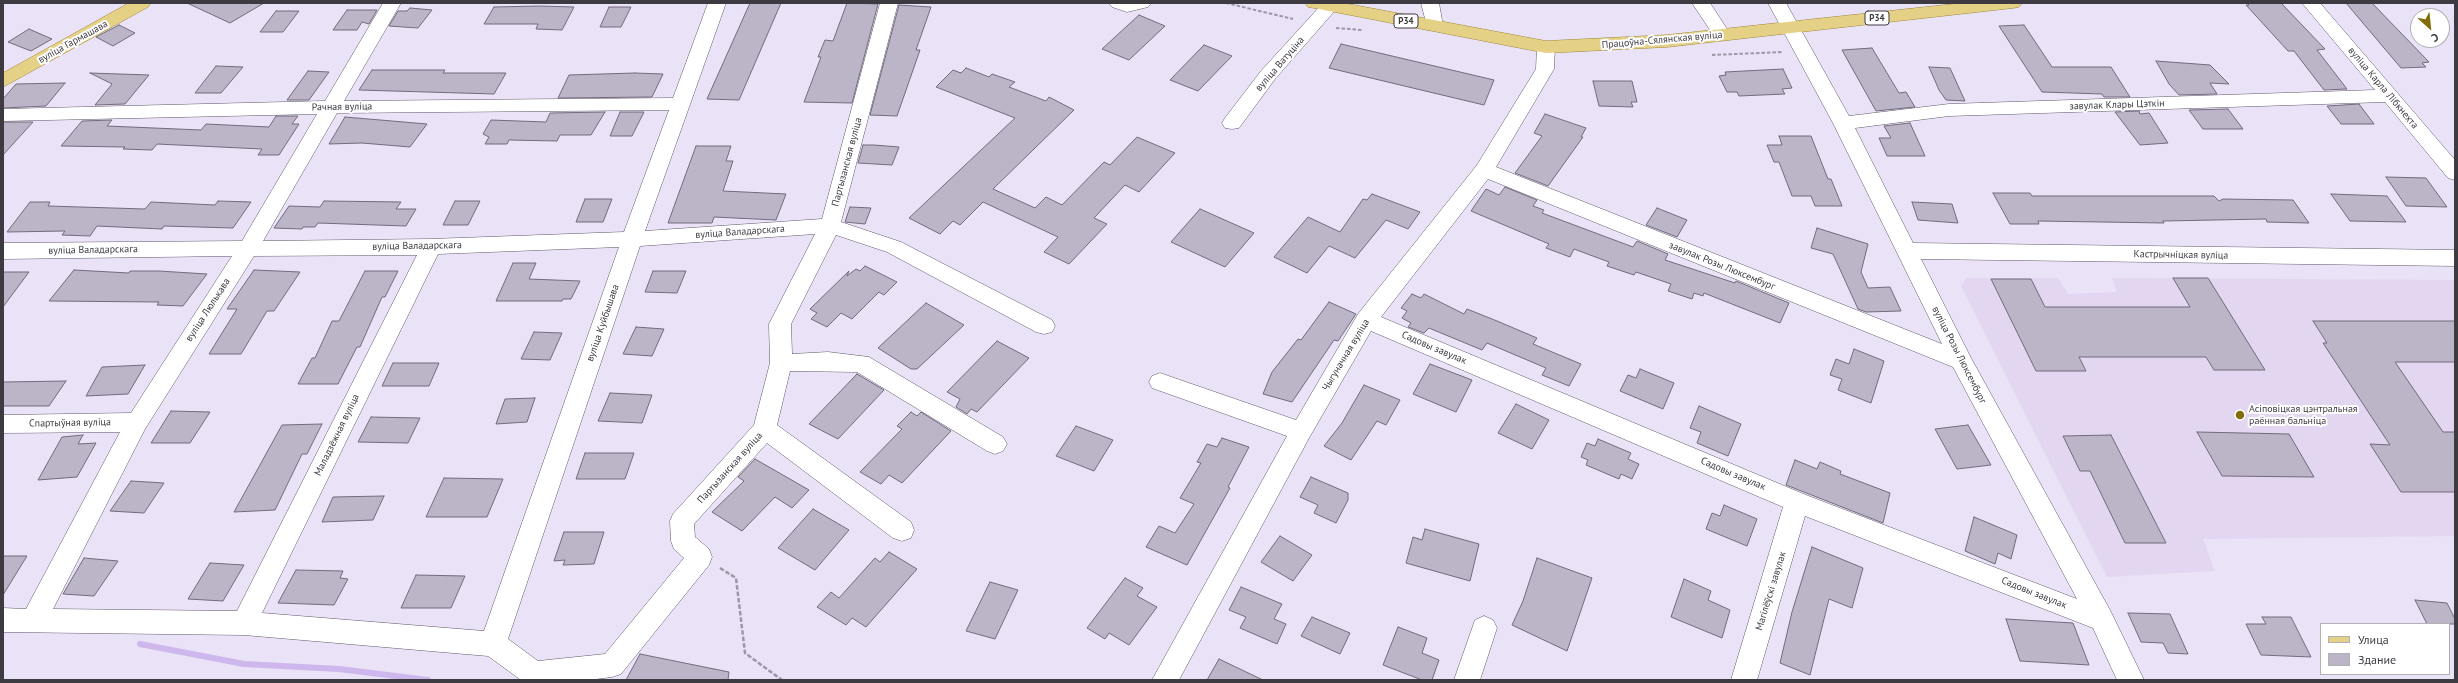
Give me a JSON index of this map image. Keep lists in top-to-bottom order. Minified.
{"streets":{"main road":["Р34","Працоўна-Сялянская вуліца","вуліца Гармашава"],"street":["вуліца Ватуціна","вуліца Карла Лібкнехта","завулак Клары Цэткін","Рачная вуліца","Партызанская вуліца","вуліца Валадарскага","Кастрычніцкая вуліца","завулак Розы Люксембург","вуліца Люлькава","вуліца Куйбышава","Садовы завулак","Чыгуначная вуліца","вуліца Розы Люксембург","Спартыўная вуліца","Маладзёжная вуліца","Магілёўскі завулак"]},"crossings":[["Працоўна-Сялянская вуліца","вуліца Ватуціна"],["Працоўна-Сялянская вуліца","Чыгуначная вуліца"],["Працоўна-Сялянская вуліца","вуліца Розы Люксембург"],["вуліца Карла Лібкнехта","завулак Клары Цэткін"],["завулак Клары Цэткін","вуліца Розы Люксембург"],["Рачная вуліца","вуліца Люлькава"],["Рачная вуліца","вуліца Куйбышава"],["Партызанская вуліца","вуліца Валадарскага"],["вуліца Валадарскага","вуліца Люлькава"],["вуліца Валадарскага","вуліца Куйбышава"],["вуліца Валадарскага","Маладзёжная вуліца"],["Кастрычніцкая вуліца","вуліца Розы Люксембург"],["завулак Розы Люксембург","Чыгуначная вуліца"],["завулак Розы Люксембург","вуліца Розы Люксембург"],["вуліца Люлькава","Спартыўная вуліца"],["Садовы завулак","Чыгуначная вуліца"],["Садовы завулак","вуліца Розы Люксембург"],["Садовы завулак","Магілёўскі завулак"]],"places":["Асіповіцкая цэнтральная раённая бальніца"],"legend":["Улица","Здание"],"north":"bottom right"}
